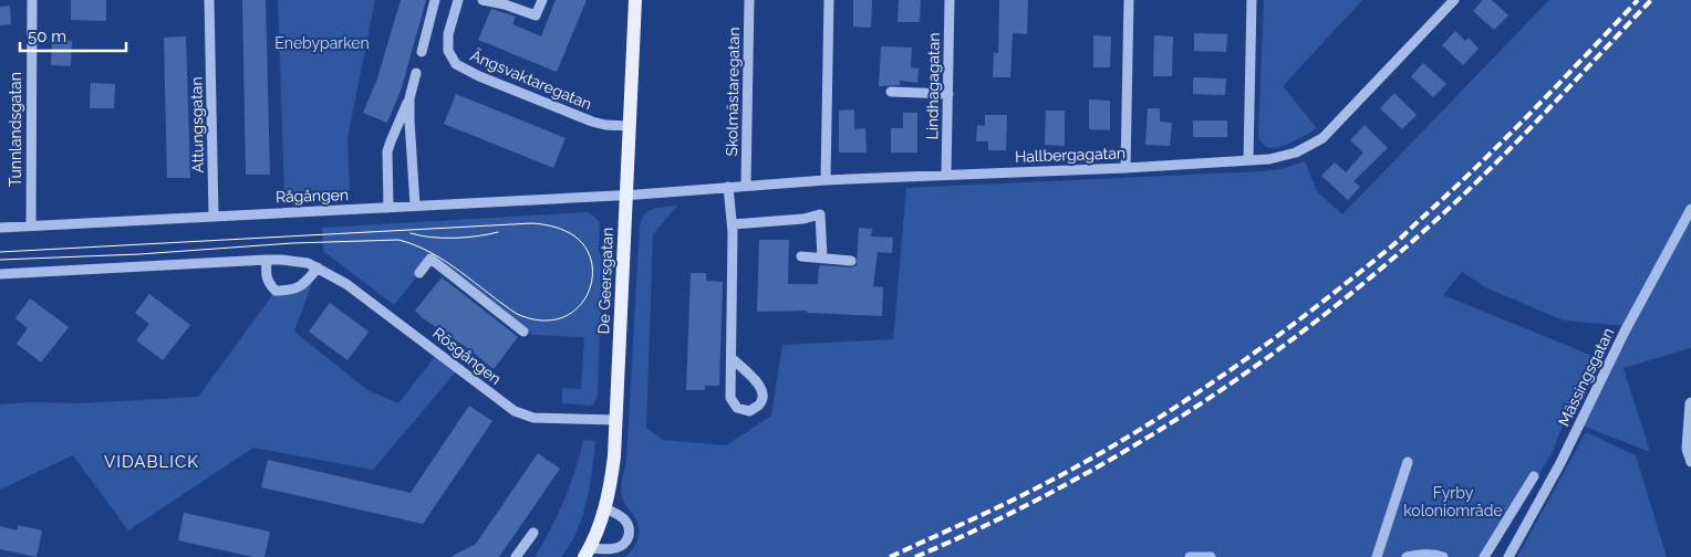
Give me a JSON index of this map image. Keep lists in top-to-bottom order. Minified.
{"streets":{"main road":["De Geersgatan"],"street":["Ängsvaktaregatan","Lindhagagatan","Skolmästaregatan","Attungsgatan","Tunnlandsgatan","Hallbergagatan","Rågången","Rösgången","Mässingsgatan"]},"crossings":[["Ängsvaktaregatan","De Geersgatan"],["Lindhagagatan","Hallbergagatan"],["Skolmästaregatan","Hallbergagatan"],["Attungsgatan","Rågången"],["Tunnlandsgatan","Rågången"],["Hallbergagatan","Rågången"],["Hallbergagatan","De Geersgatan"],["Rågången","De Geersgatan"],["De Geersgatan","Rösgången"]],"districts":["VIDABLICK"],"parks":["Enebyparken","Fyrby koloniområde"],"scale_bar":"50 m"}
